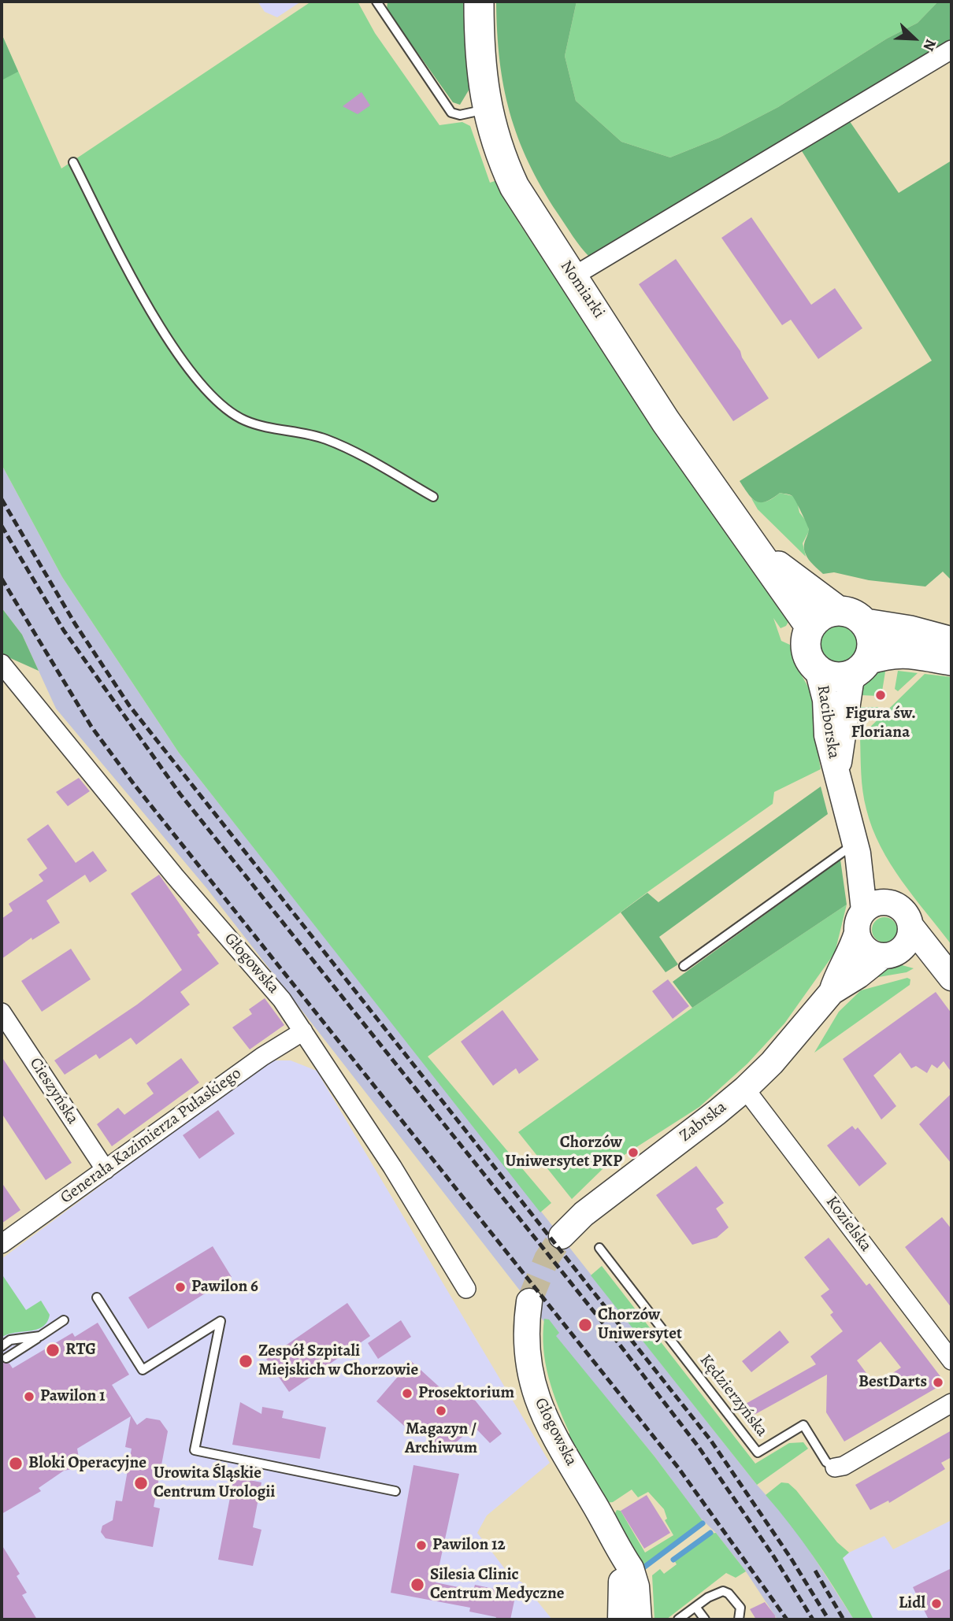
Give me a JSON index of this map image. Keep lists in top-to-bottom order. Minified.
{"streets":{"main road":["Nomiarki"],"street":["Raciborska","Głogowska","Cieszyńska","Zabrska","Generała Kazimierza Pułaskiego","Kozielska"],"lane":["Kędzierzyńska"]},"crossings":[["Nomiarki","Raciborska"],["Raciborska","Zabrska"],["Głogowska","Generała Kazimierza Pułaskiego"],["Cieszyńska","Generała Kazimierza Pułaskiego"],["Zabrska","Kozielska"]],"places":["Figura św. Floriana","Chorzów Uniwersytet PKP","Pawilon 6","Chorzów Uniwersytet","RTG","Zespół Szpitali Miejskich w Chorzowie","BestDarts","Prosektorium","Pawilon 1","Magazyn / Archiwum","Bloki Operacyjne","Urowita Śląskie Centrum Urologii","Pawilon 12","Silesia Clinic Centrum Medyczne","Lidl"],"north":"bottom right"}
